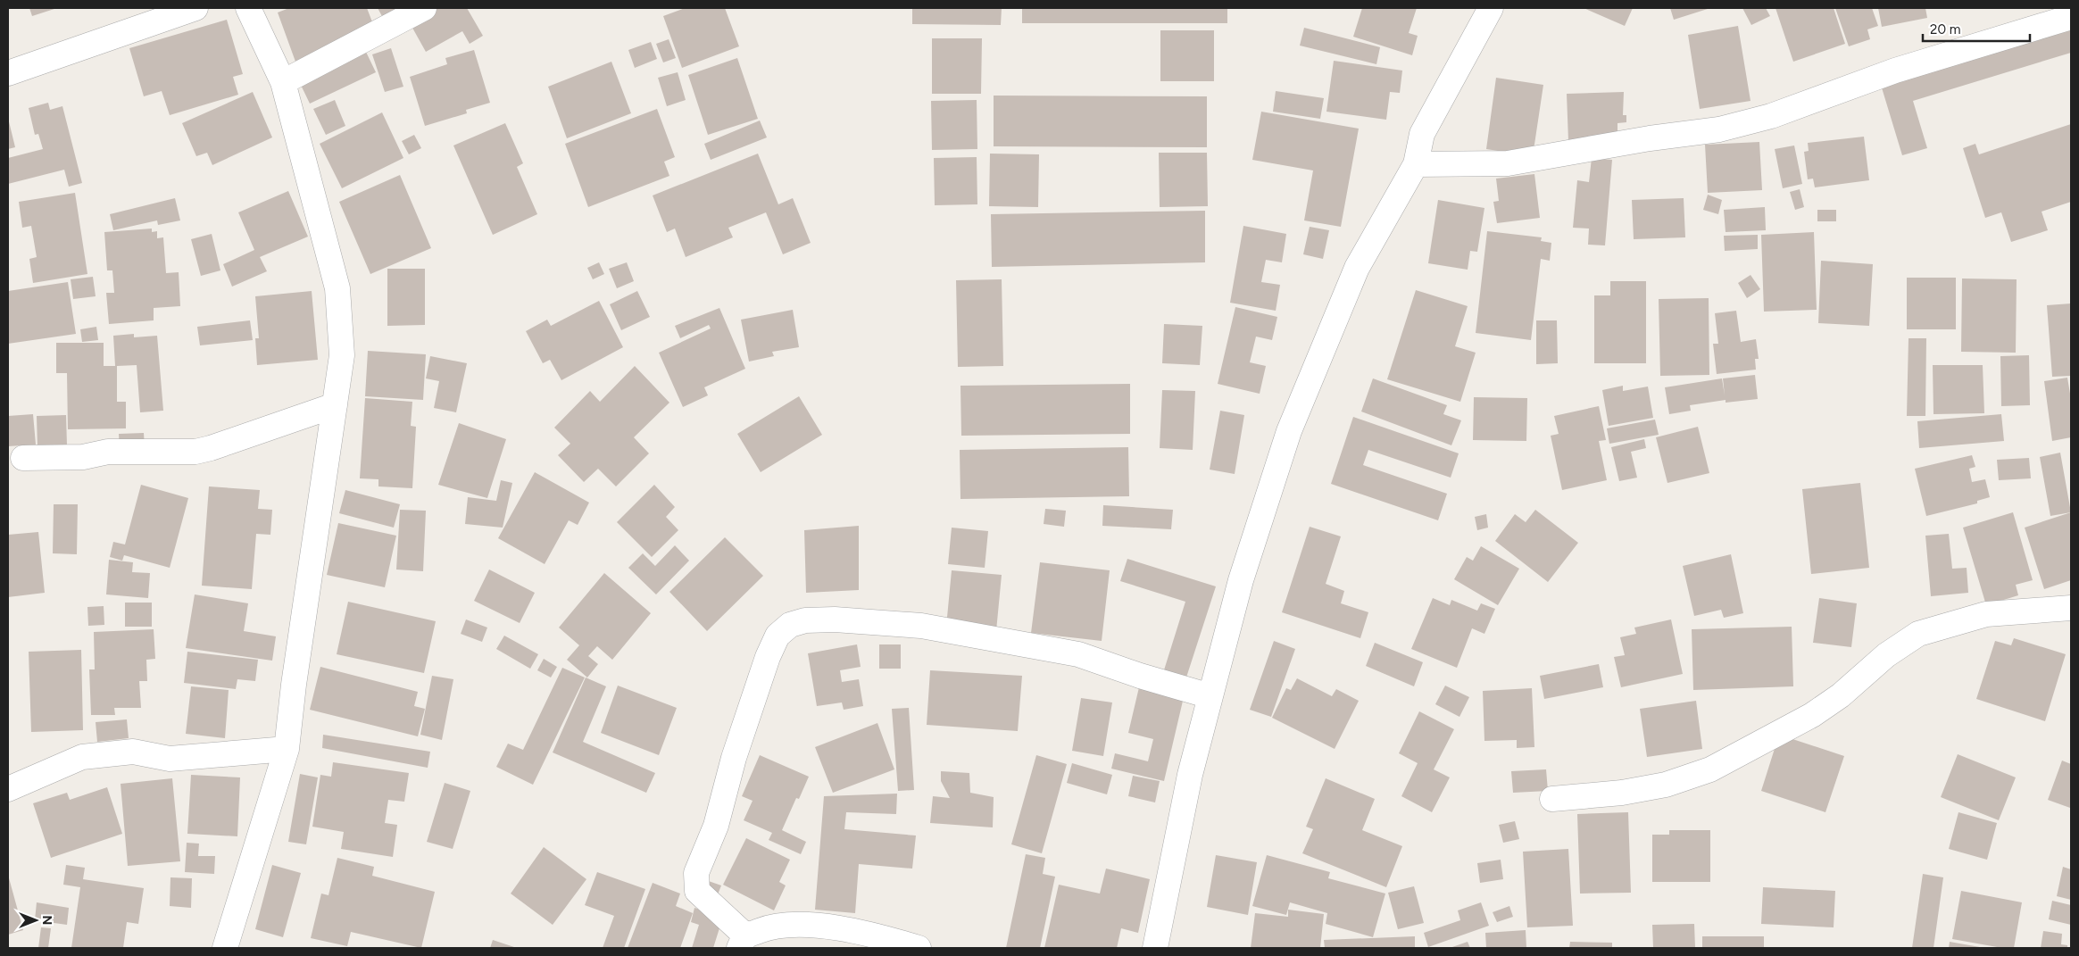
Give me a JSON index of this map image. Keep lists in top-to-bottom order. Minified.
{"scale_bar":"20 m","north":"right"}
